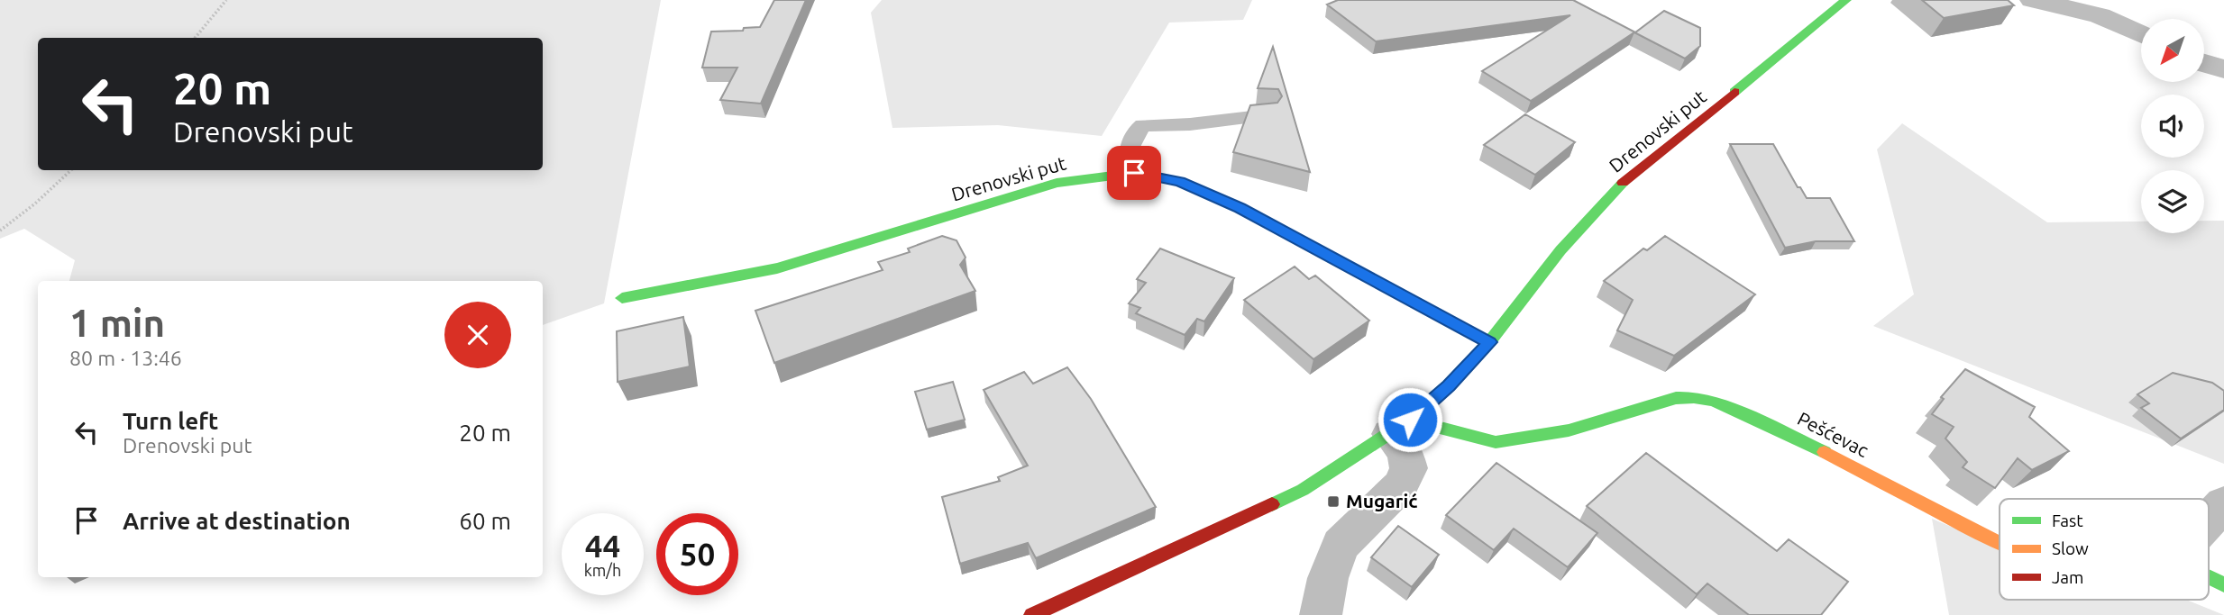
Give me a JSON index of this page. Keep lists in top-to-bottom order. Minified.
{"streets":{"street":["Drenovski put","Pešćevac"]},"crossings":[["Drenovski put","Pešćevac"]],"places":{"transit":["Mugarić"]},"legend":["Fast","Slow","Jam"],"north":"bottom left","page":{"turn":["20 m","Drenovski put"],"heading":["1 min","80 m · 13:46"],"list":[{"name":"Turn left","note":"Drenovski put","value":"20 m"},{"name":"Arrive at destination","value":"60 m"}],"speed":"44 km/h","limit":"50"}}
